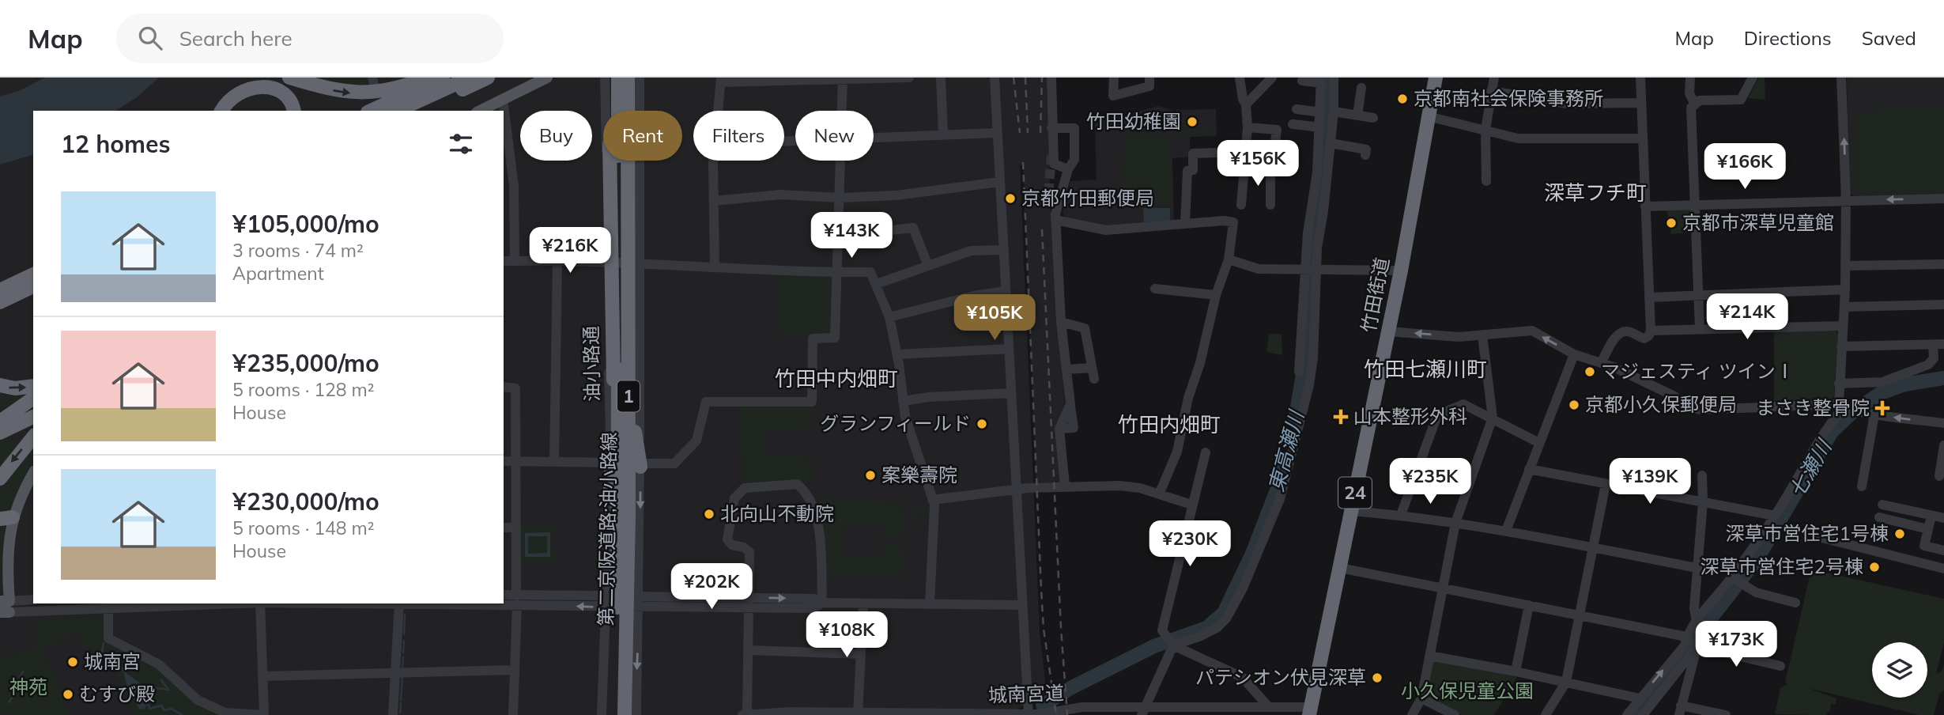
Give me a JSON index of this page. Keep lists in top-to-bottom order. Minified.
{"streets":{"highway":["竹田街道","1","24","第二京阪道路;油小路線"],"street":["油小路通","城南宮道"]},"crossings":[["竹田街道","城南宮道"]],"districts":["深草フチ町","竹田七瀬川町","竹田中内畑町","竹田内畑町"],"water":["東高瀬川","七瀬川"],"parks":["神苑","小久保児童公園"],"places":{"other":["京都南社会保険事務所","竹田幼稚園","京都竹田郵便局","京都市深草児童館","マジェスティ ツインⅠ","京都小久保郵便局","グランフィールド","案樂壽院","北向山不動院","深草市営住宅1号棟","深草市営住宅2号棟","城南宮","パテシオン伏見深草","むすび殿"],"health":["まさき整骨院","山本整形外科"]},"page":{"header":"Map","search":"Search here","nav":["Map","Directions","Saved"],"chip":["Buy","Rent","Filters","New"],"heading":"12 homes","price":["¥156K","¥166K","¥143K","¥216K","¥214K","¥105K","¥235K","¥139K","¥230K","¥202K","¥108K","¥173K"],"list":[{"name":"¥105,000/mo","note":"3 rooms · 74 m² · Apartment"},{"name":"¥235,000/mo","note":"5 rooms · 128 m² · House"},{"name":"¥230,000/mo","note":"5 rooms · 148 m² · House"}]}}
